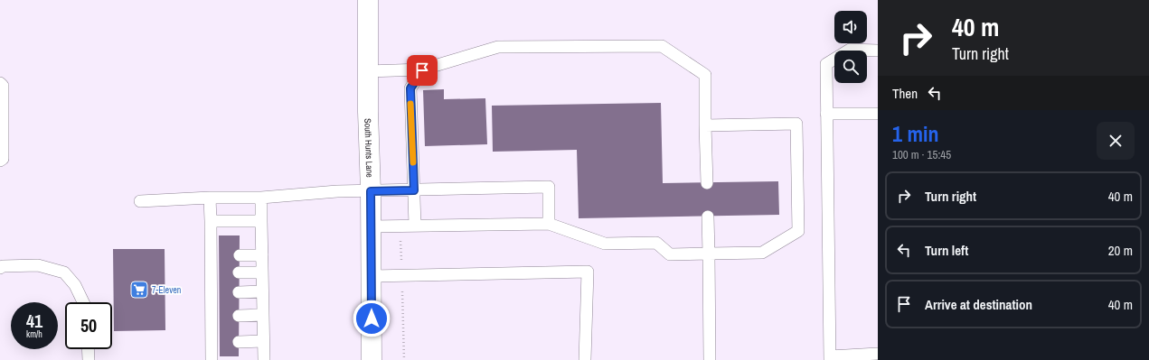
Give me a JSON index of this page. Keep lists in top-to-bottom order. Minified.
{"streets":{"main road":["South Hunts Lane"]},"places":{"supermarket":["7-Eleven"]},"page":{"turn":["40 m","Turn right"],"then":"Then","heading":["1 min","100 m · 15:45"],"list":[{"name":"Turn right","value":"40 m"},{"name":"Turn left","value":"20 m"},{"name":"Arrive at destination","value":"40 m"}],"speed":"41 km/h","limit":"50"}}
